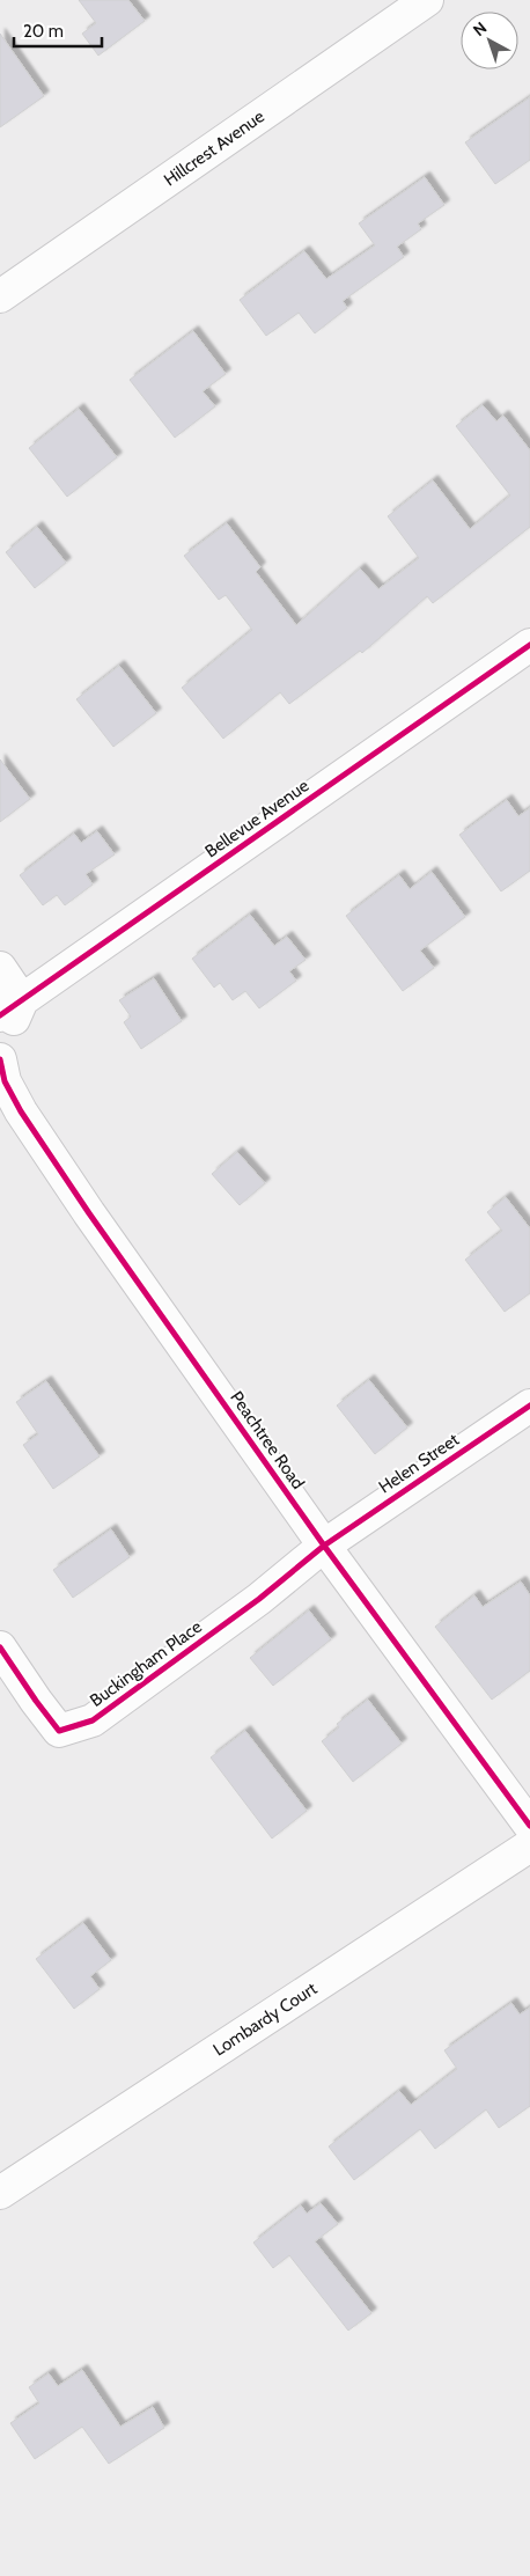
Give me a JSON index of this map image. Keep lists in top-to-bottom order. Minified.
{"streets":{"street":["Hillcrest Avenue","Bellevue Avenue","Peachtree Road","Helen Street","Buckingham Place","Lombardy Court"]},"crossings":[["Peachtree Road","Helen Street"],["Peachtree Road","Buckingham Place"],["Helen Street","Buckingham Place"]],"scale_bar":"20 m","north":"top left"}
